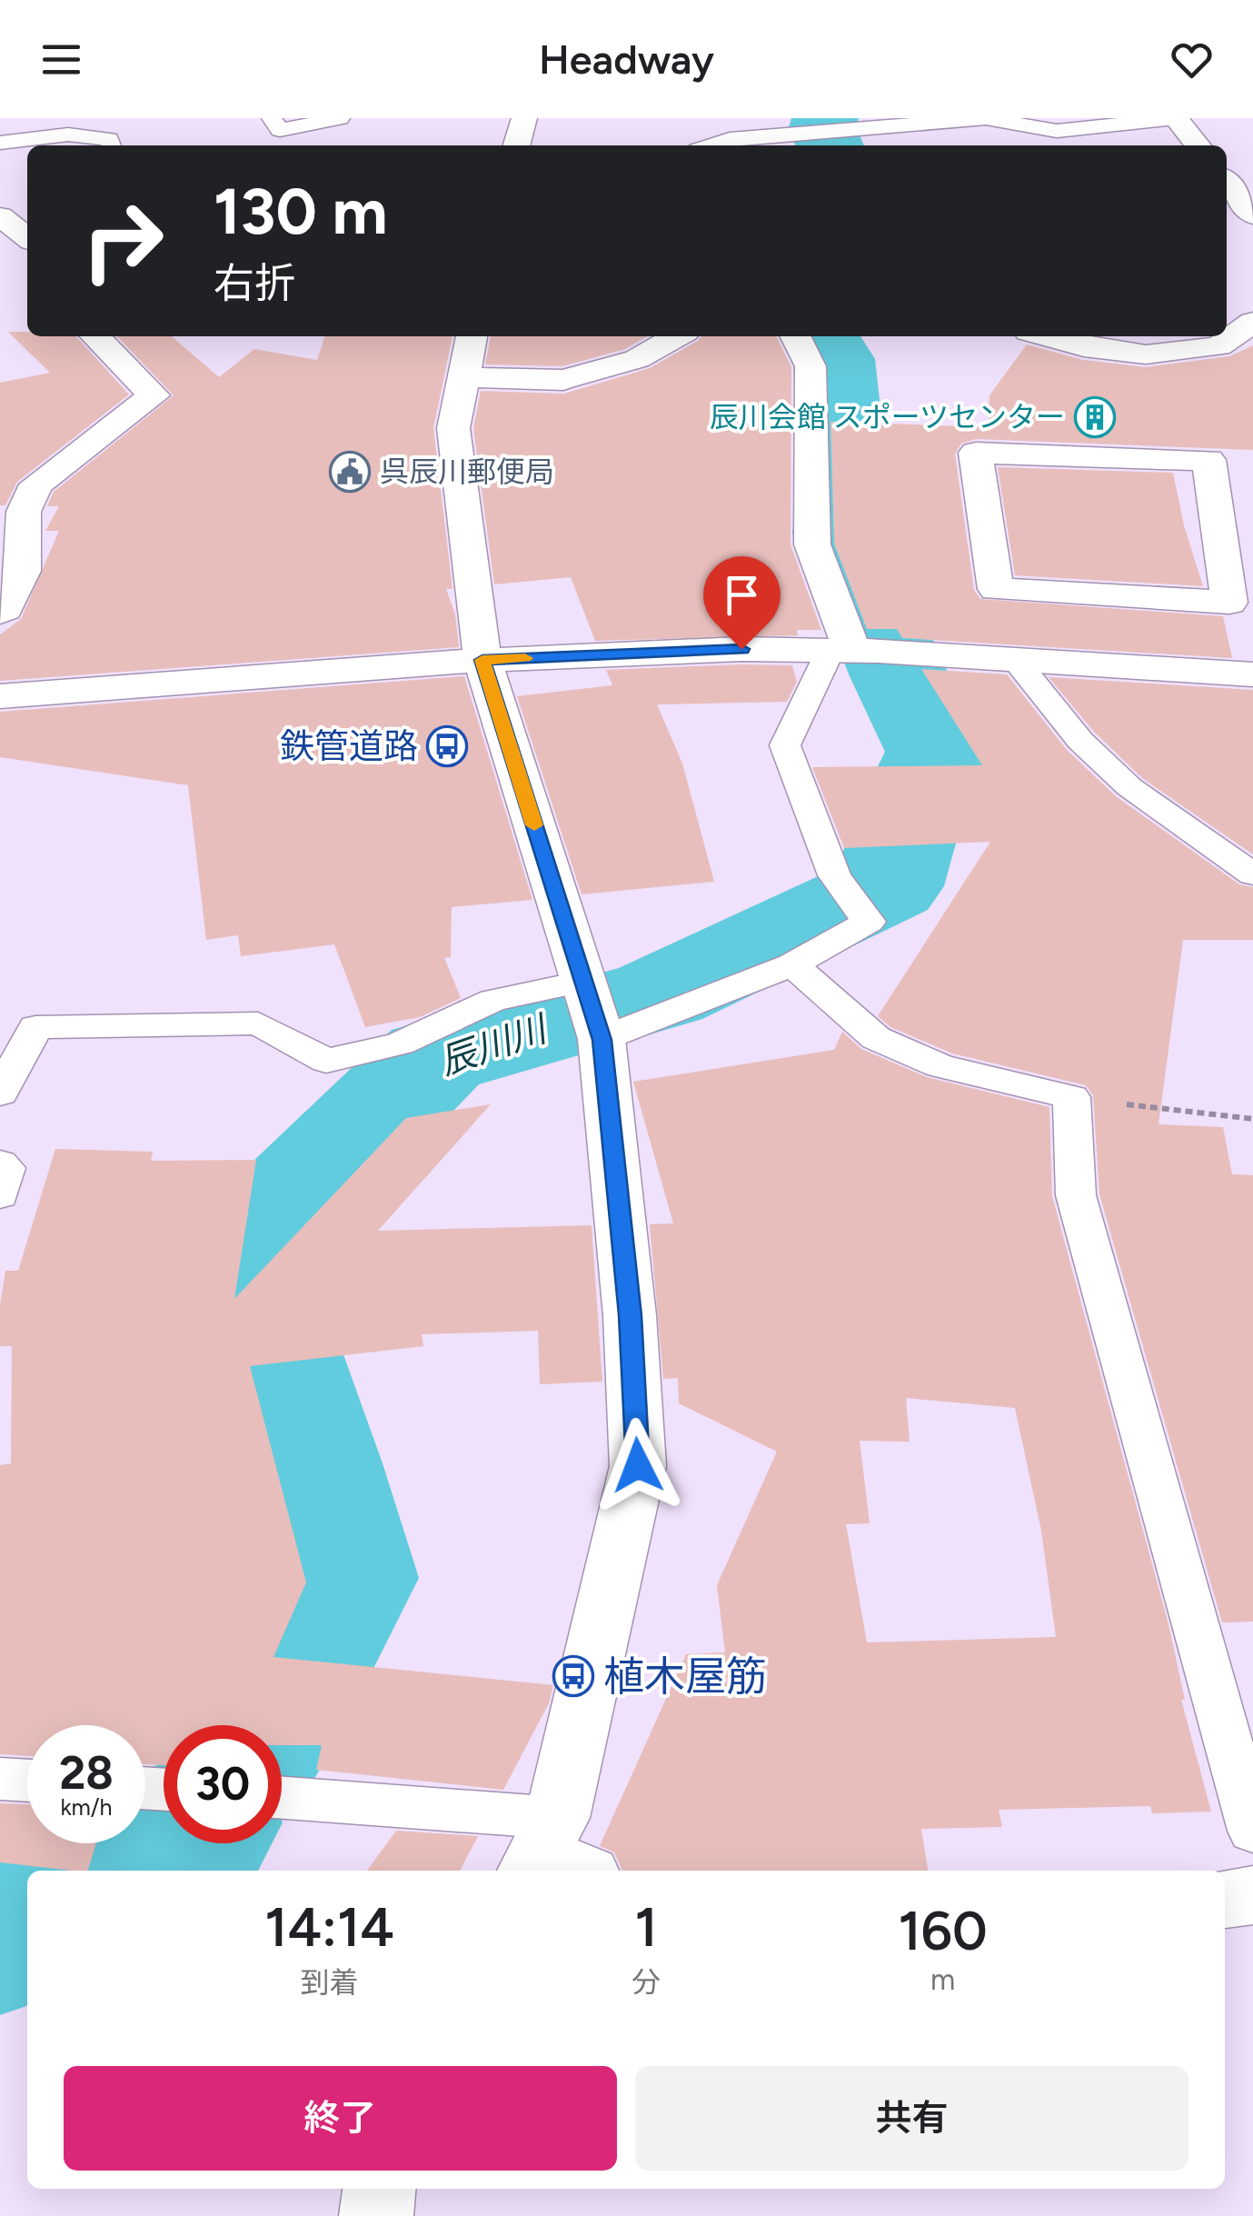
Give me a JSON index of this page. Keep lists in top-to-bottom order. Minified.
{"water":["辰川川"],"places":{"building":["辰川会館 スポーツセンター"],"public building":["呉辰川郵便局"],"bus stop":["鉄管道路","植木屋筋"]},"page":{"header":"Headway","turn":["130 m","右折"],"speed":"28 km/h","limit":"30","eta":["14:14","到着","1","分","160","m"],"buttons":["終了","共有"]}}
